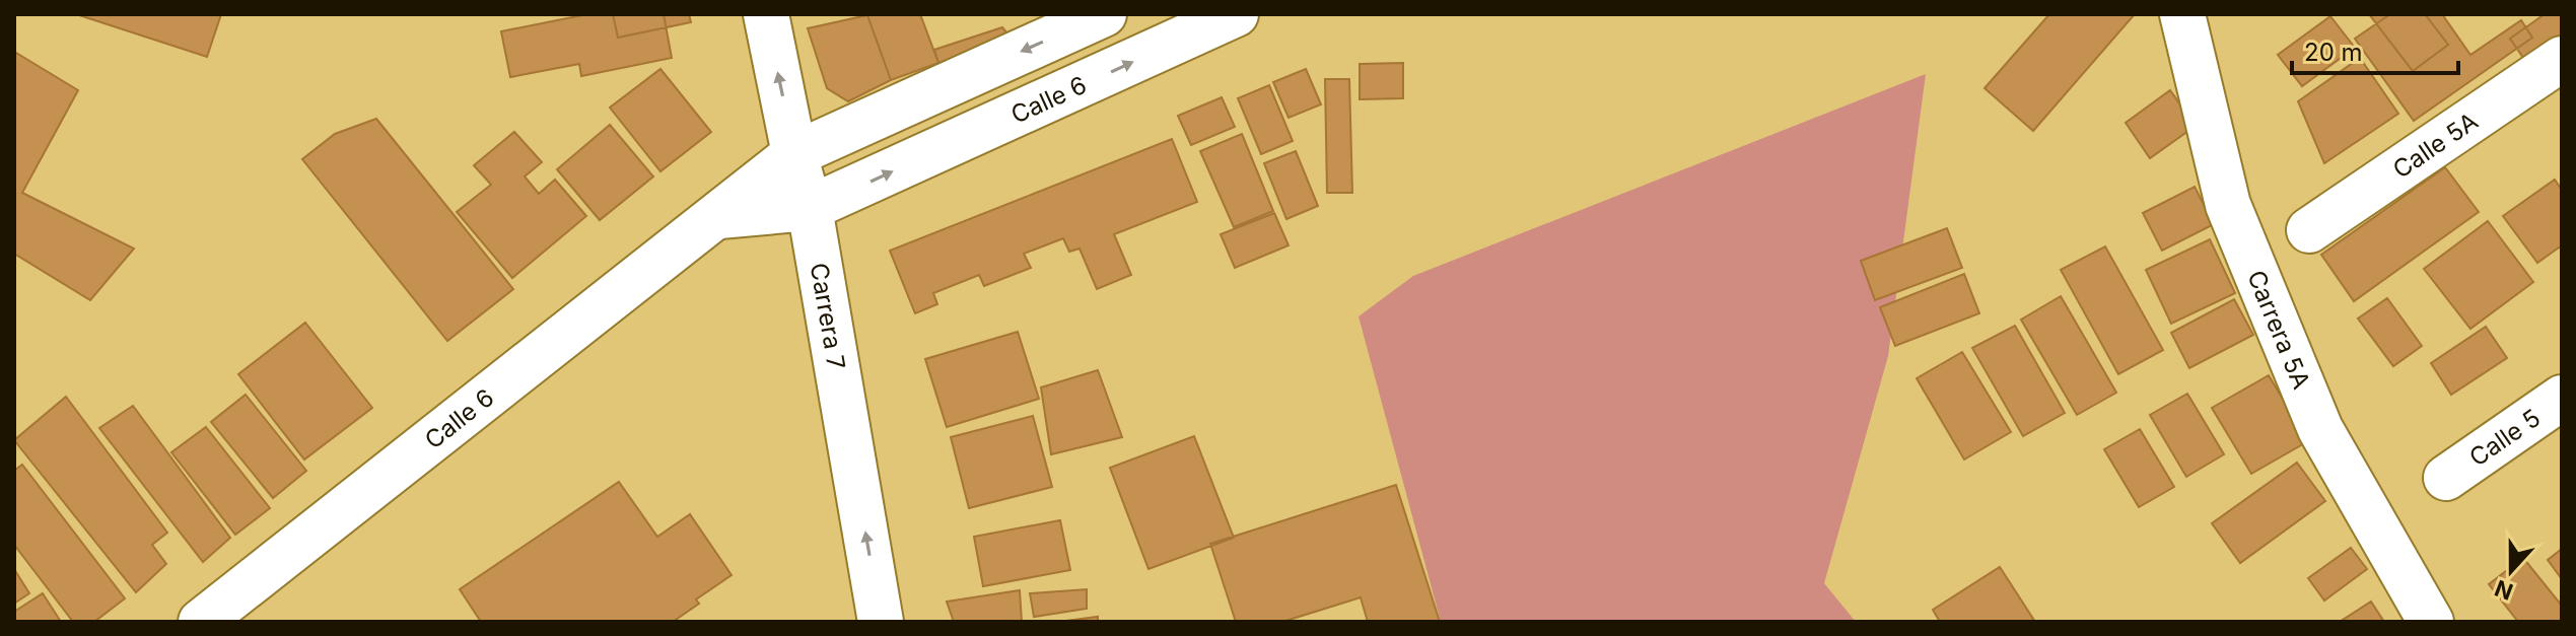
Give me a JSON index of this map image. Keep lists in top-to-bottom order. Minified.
{"streets":{"street":["Calle 6","Calle 5A","Carrera 7","Carrera 5A","Calle 5"]},"crossings":[["Calle 6","Carrera 7"]],"one_way":["Carrera 7"],"scale_bar":"20 m","north":"bottom"}
